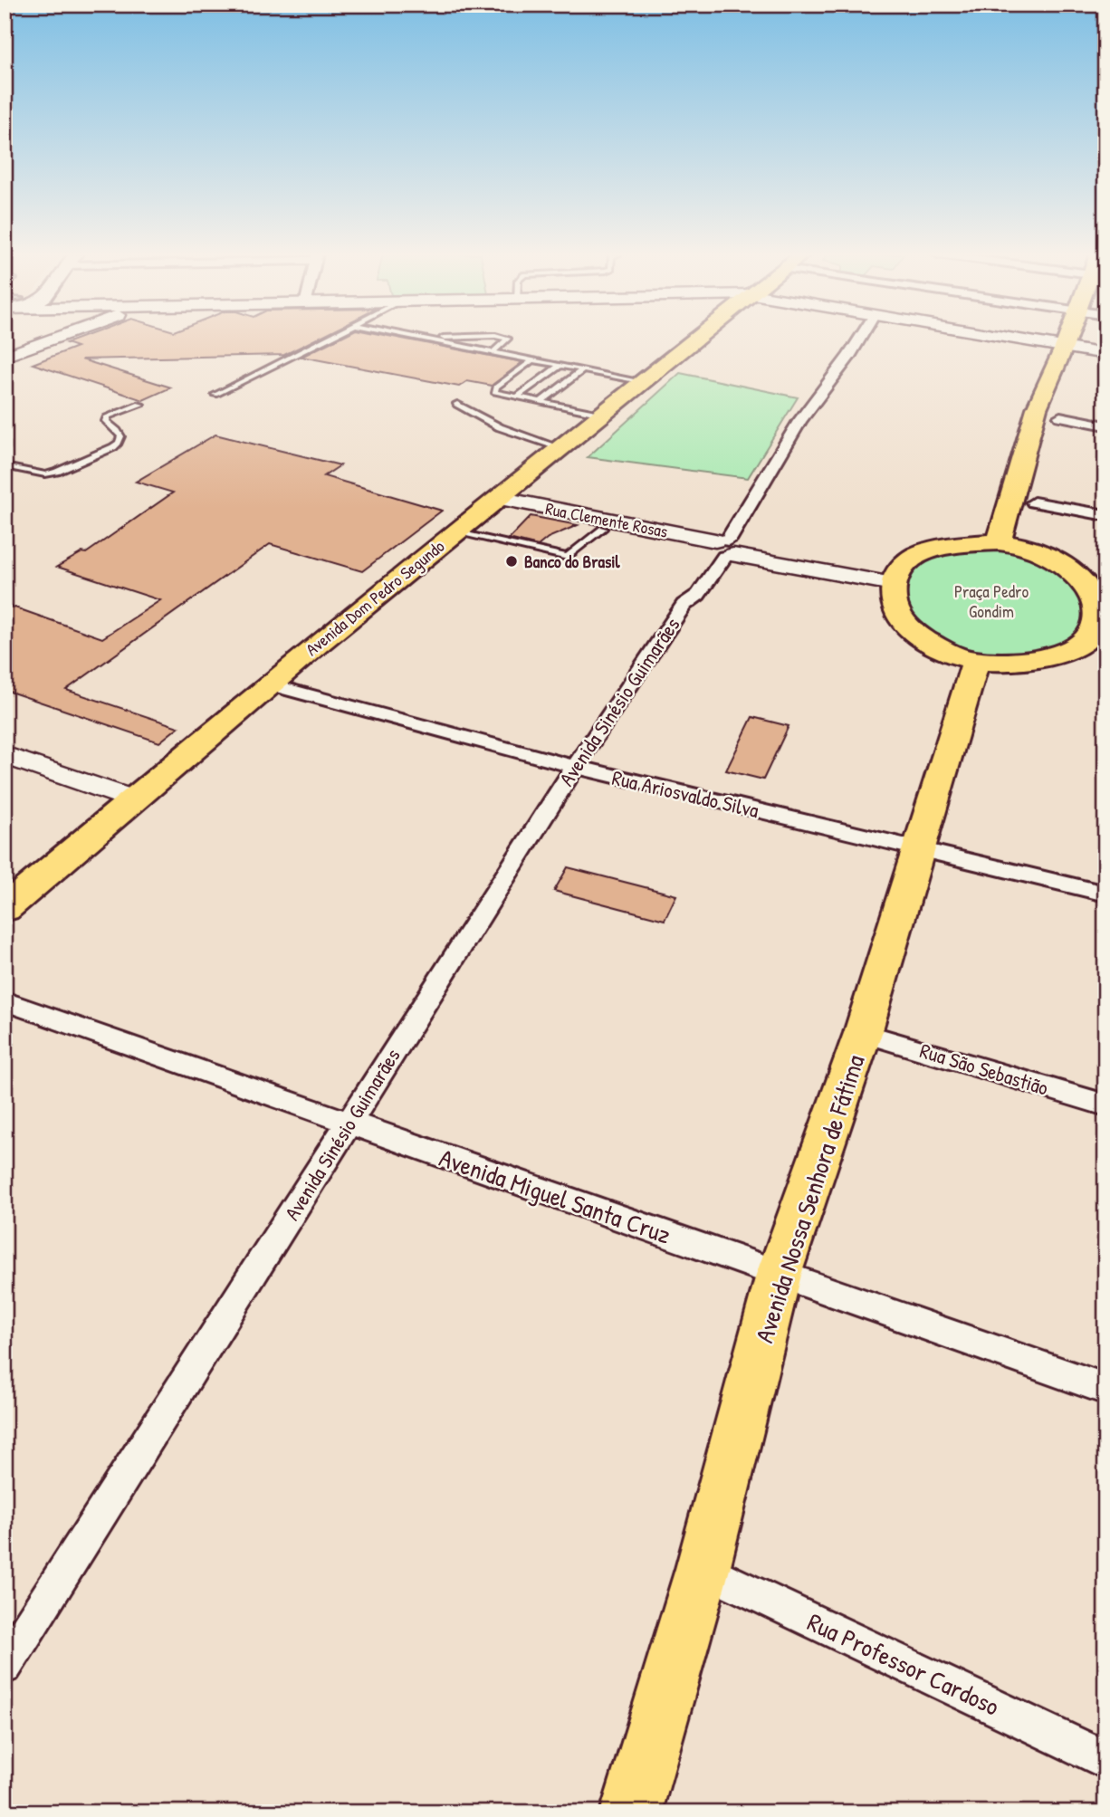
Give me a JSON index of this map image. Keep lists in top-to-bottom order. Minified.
{"streets":{"main road":["Avenida Dom Pedro Segundo","Avenida Nossa Senhora de Fátima"],"street":["Rua Clemente Rosas","Avenida Sinésio Guimarães","Rua Ariosvaldo Silva","Rua São Sebastião","Avenida Miguel Santa Cruz","Rua Professor Cardoso"]},"crossings":[["Rua Clemente Rosas","Avenida Dom Pedro Segundo"],["Rua Clemente Rosas","Avenida Sinésio Guimarães"],["Rua Clemente Rosas","Avenida Nossa Senhora de Fátima"],["Avenida Dom Pedro Segundo","Rua Ariosvaldo Silva"],["Avenida Sinésio Guimarães","Rua Ariosvaldo Silva"],["Avenida Sinésio Guimarães","Avenida Miguel Santa Cruz"],["Rua Ariosvaldo Silva","Avenida Nossa Senhora de Fátima"],["Rua São Sebastião","Avenida Nossa Senhora de Fátima"],["Avenida Miguel Santa Cruz","Avenida Nossa Senhora de Fátima"],["Avenida Nossa Senhora de Fátima","Rua Professor Cardoso"]],"parks":["Praça Pedro Gondim"],"places":["Banco do Brasil"]}
